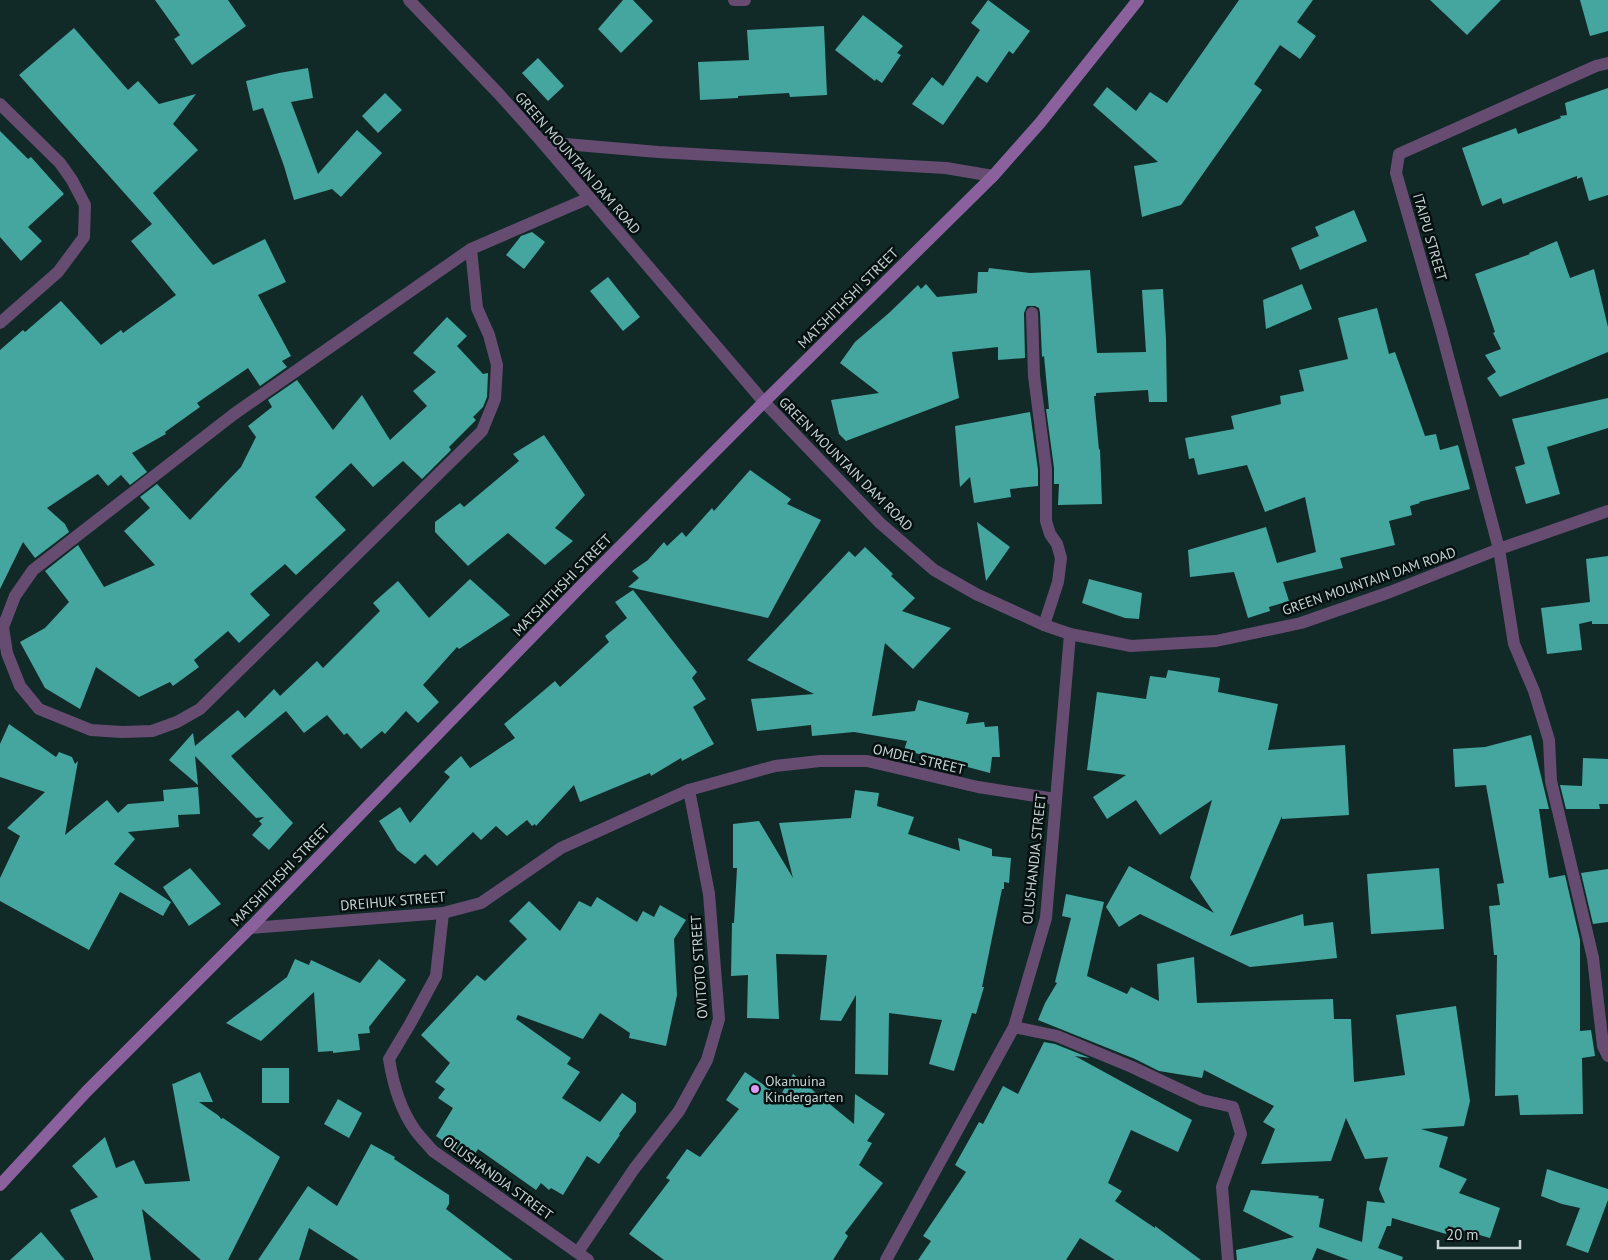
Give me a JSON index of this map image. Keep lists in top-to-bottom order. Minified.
{"streets":{"main road":["MATSHITHSHI STREET"],"street":["GREEN MOUNTAIN DAM ROAD","ITAIPU STREET","OMDEL STREET","OLUSHANDJA STREET","DREIHUK STREET","OVITOTO STREET"]},"crossings":[["GREEN MOUNTAIN DAM ROAD","ITAIPU STREET"],["GREEN MOUNTAIN DAM ROAD","MATSHITHSHI STREET"],["GREEN MOUNTAIN DAM ROAD","OLUSHANDJA STREET"],["MATSHITHSHI STREET","DREIHUK STREET"],["OMDEL STREET","OLUSHANDJA STREET"],["OMDEL STREET","DREIHUK STREET"],["OMDEL STREET","OVITOTO STREET"],["OLUSHANDJA STREET","DREIHUK STREET"],["OLUSHANDJA STREET","OVITOTO STREET"],["DREIHUK STREET","OVITOTO STREET"]],"places":["Okamuina Kindergarten"],"scale_bar":"20 m"}
